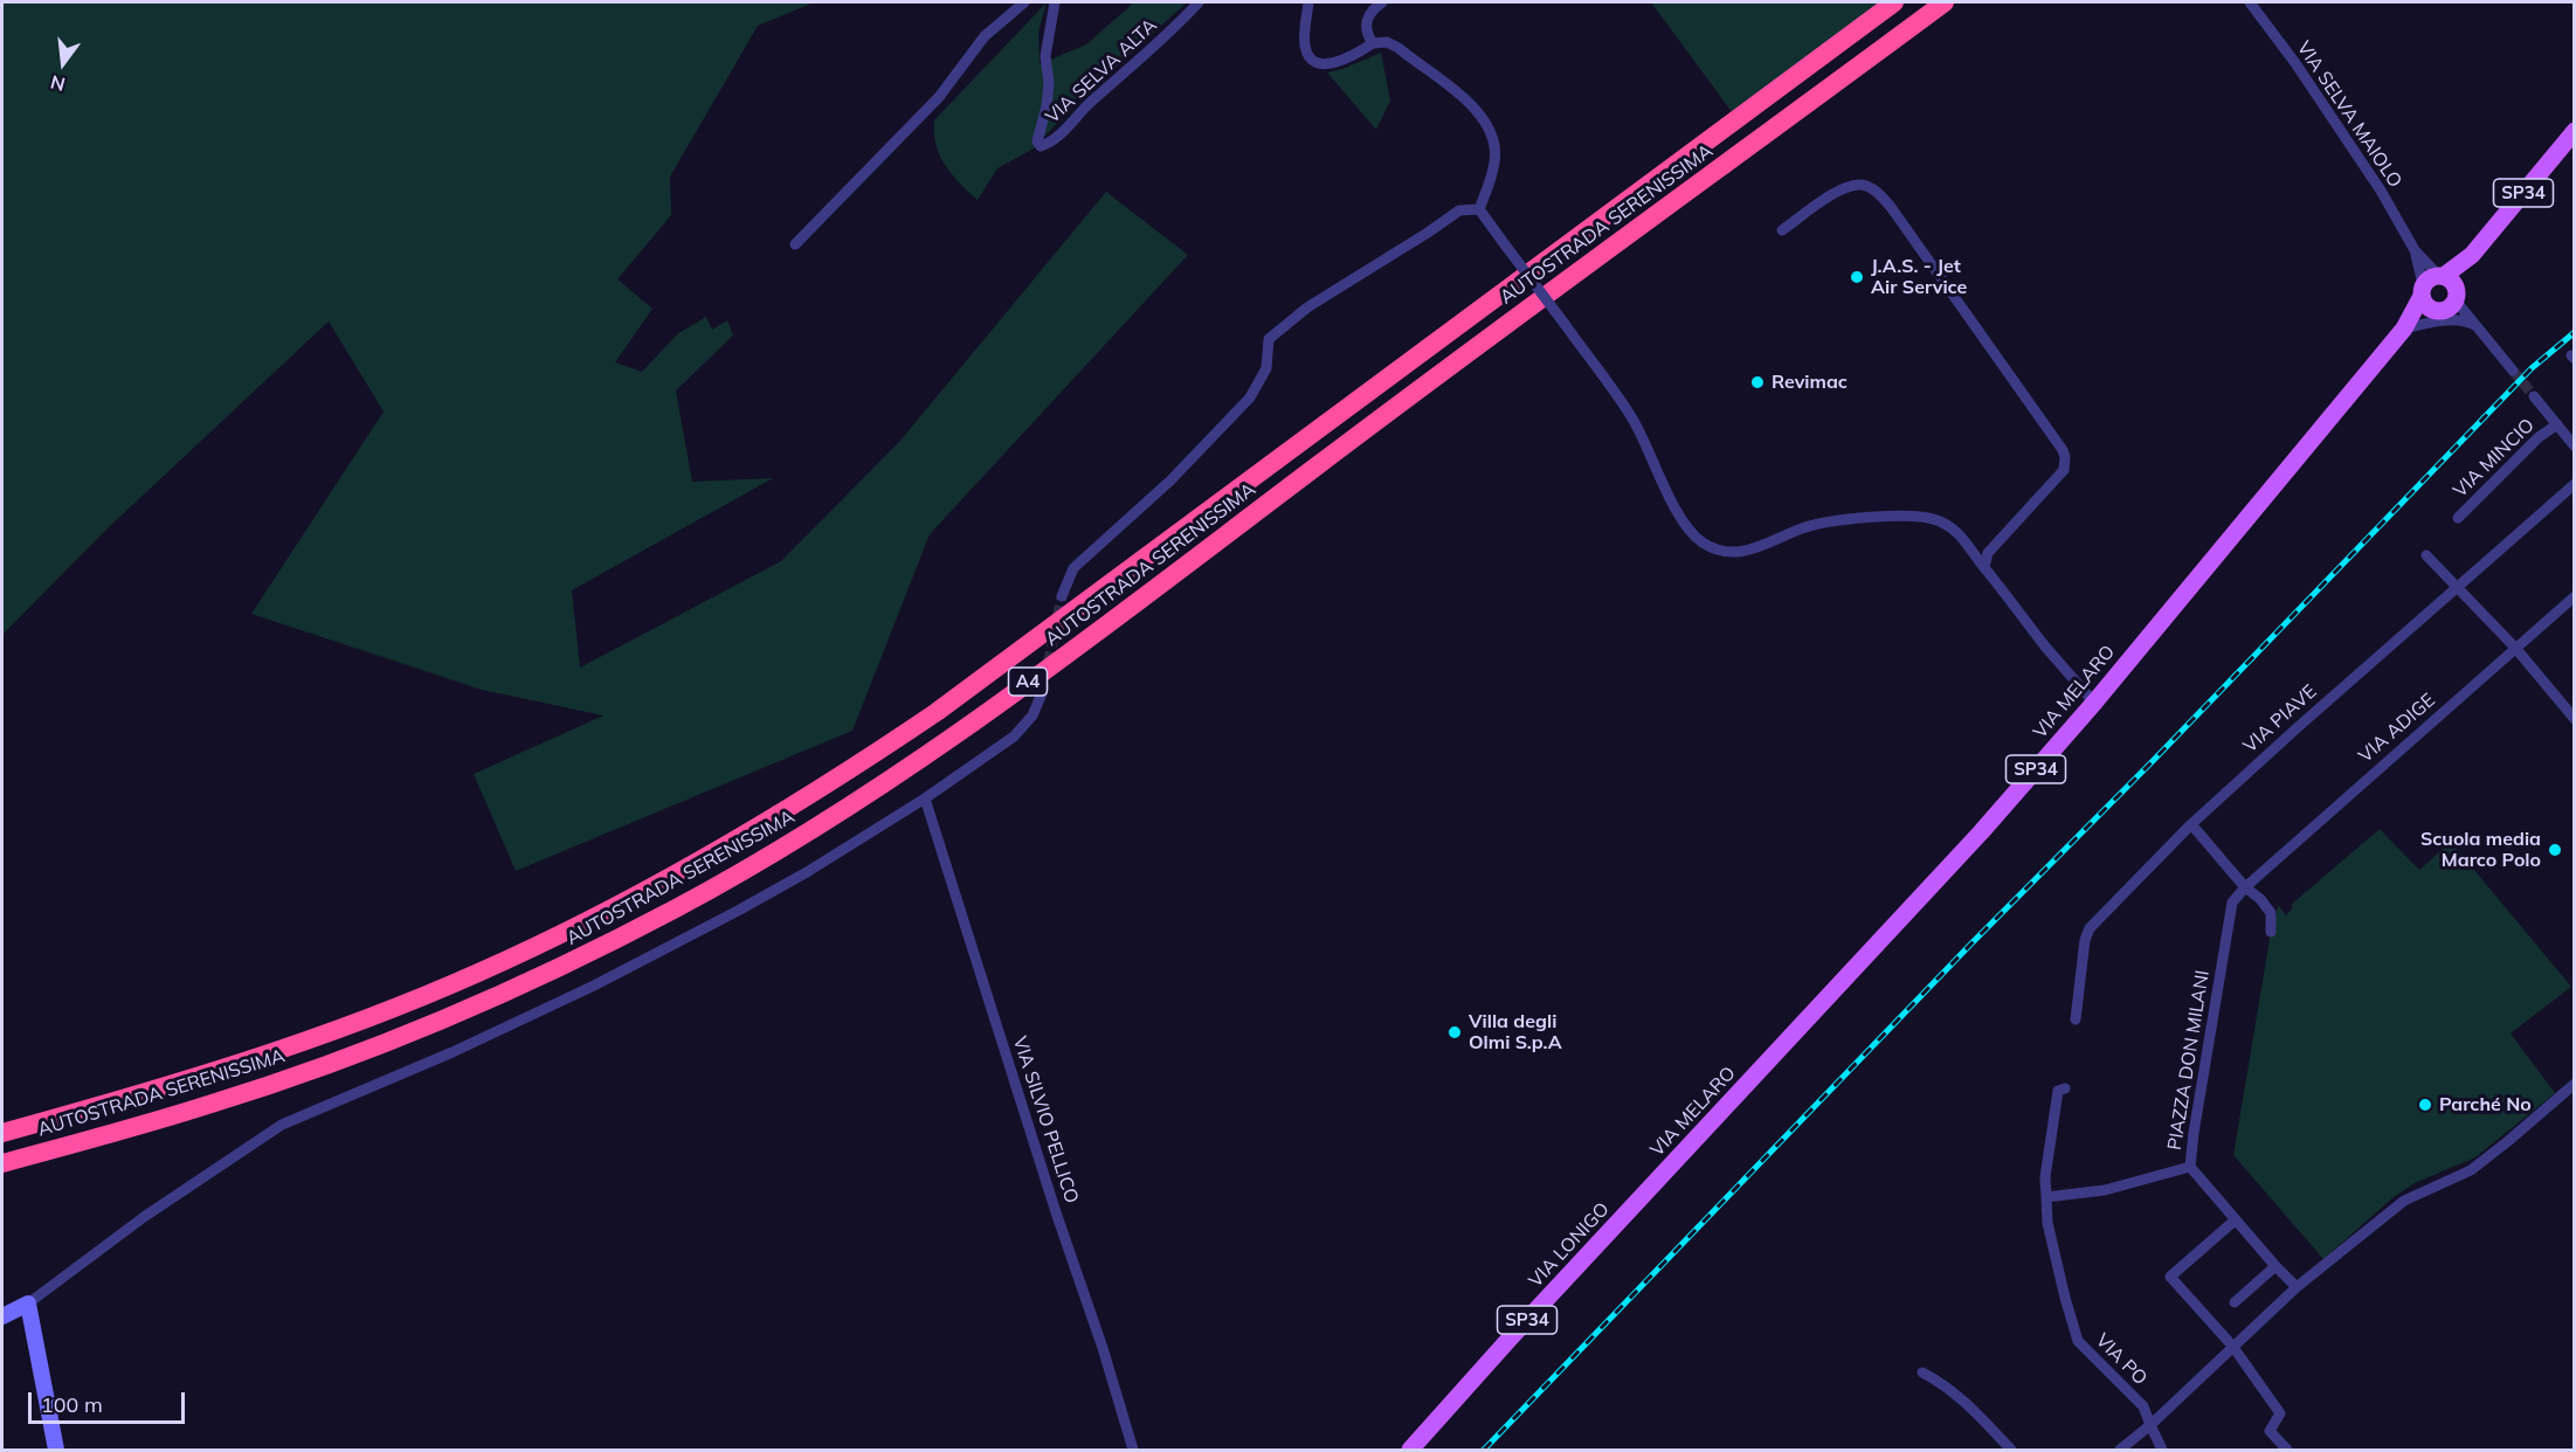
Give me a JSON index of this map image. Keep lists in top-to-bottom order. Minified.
{"streets":{"highway":["AUTOSTRADA SERENISSIMA","A4"],"main road":["SP34","VIA MELARO","VIA LONIGO"],"street":["VIA SELVA ALTA","VIA SELVA MAIOLO","VIA MINCIO","VIA PIAVE","VIA ADIGE","PIAZZA DON MILANI","VIA SILVIO PELLICO","VIA PO"]},"crossings":[["VIA SELVA MAIOLO","VIA MELARO"],["VIA MELARO","VIA LONIGO"],["VIA ADIGE","PIAZZA DON MILANI"]],"places":["J.A.S. - Jet Air Service","Revimac","Scuola media Marco Polo","Villa degli Olmi S.p.A","Parché No"],"scale_bar":"100 m","north":"bottom"}
